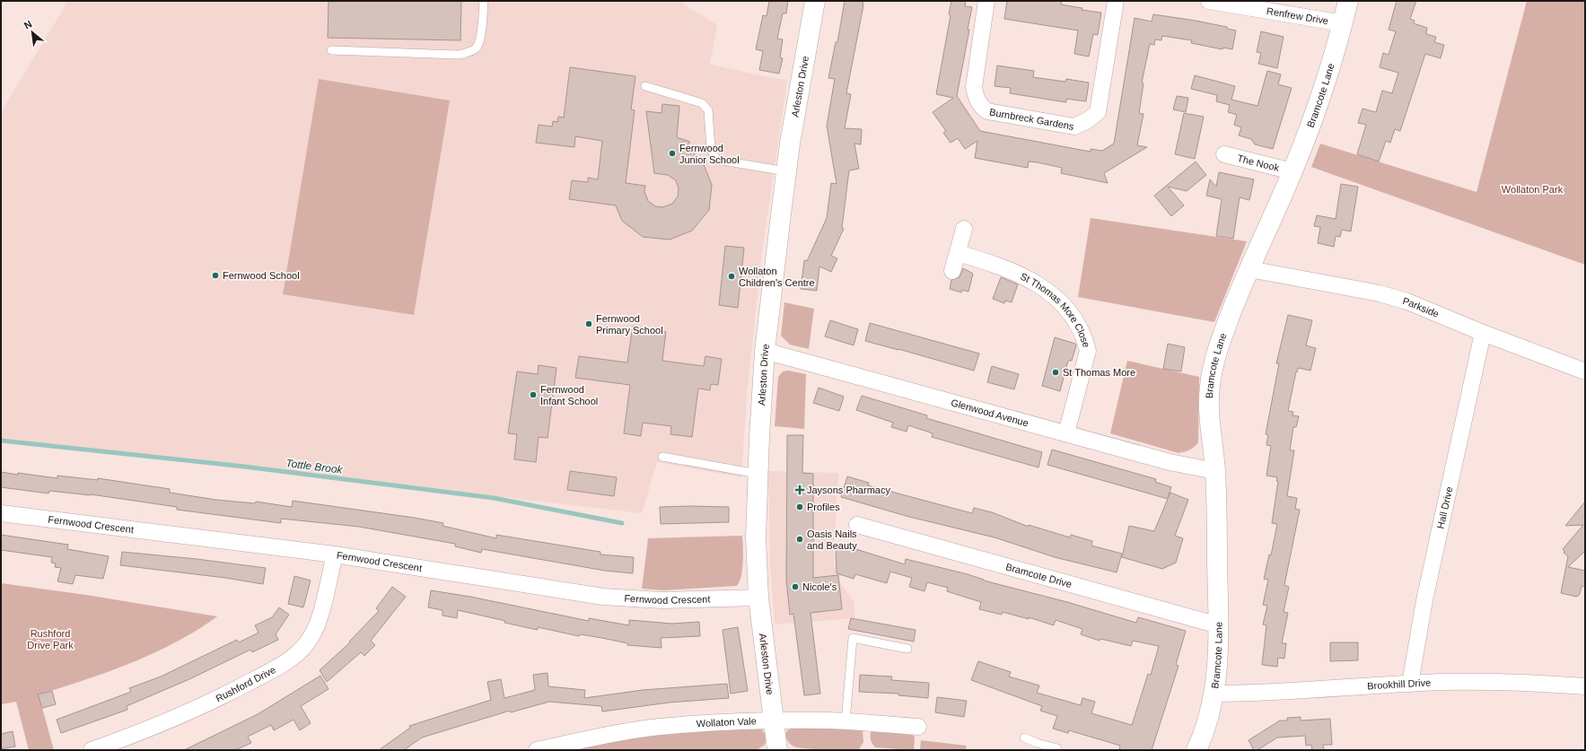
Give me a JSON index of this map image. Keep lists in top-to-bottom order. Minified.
{"streets":{"street":["Renfrew Drive","Arleston Drive","Bramcote Lane","Burnbreck Gardens","The Nook","Parkside","St Thomas More Close","Glenwood Avenue","Hall Drive","Fernwood Crescent","Bramcote Drive","Rushford Drive","Brookhill Drive","Wollaton Vale"]},"crossings":[["Renfrew Drive","Bramcote Lane"],["Arleston Drive","Glenwood Avenue"],["Arleston Drive","Fernwood Crescent"],["Arleston Drive","Wollaton Vale"],["Bramcote Lane","The Nook"],["Bramcote Lane","Parkside"],["Bramcote Lane","Glenwood Avenue"],["Bramcote Lane","Bramcote Drive"],["Bramcote Lane","Brookhill Drive"],["Parkside","Hall Drive"],["St Thomas More Close","Glenwood Avenue"],["Hall Drive","Brookhill Drive"],["Fernwood Crescent","Rushford Drive"]],"water":["Tottle Brook"],"parks":["Wollaton Park","Rushford Drive Park"],"places":{"other":["Fernwood Junior School","Fernwood School","Wollaton Children's Centre","Fernwood Primary School","St Thomas More","Fernwood Infant School","Profiles","Oasis Nails and Beauty","Nicole's"],"health":["Jaysons Pharmacy"]},"north":"top left"}
